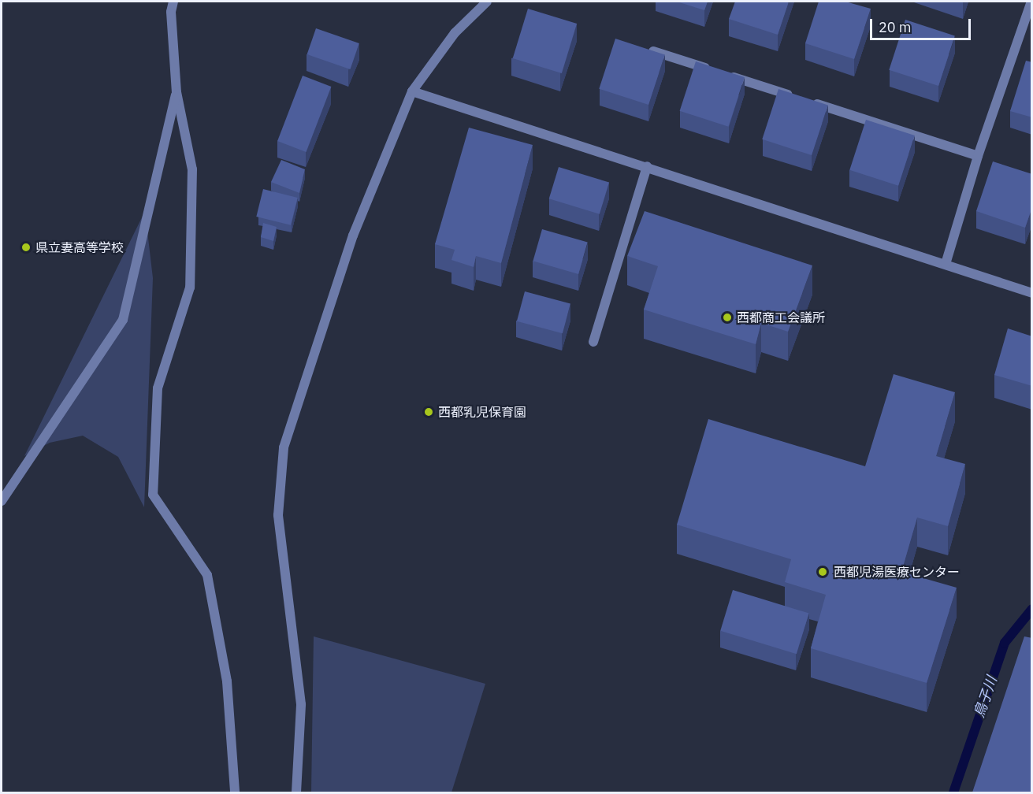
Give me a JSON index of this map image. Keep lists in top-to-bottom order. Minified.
{"water":["鳥子川"],"places":["県立妻高等学校","西都商工会議所","西都乳児保育園","西都児湯医療センター"],"scale_bar":"20 m"}
